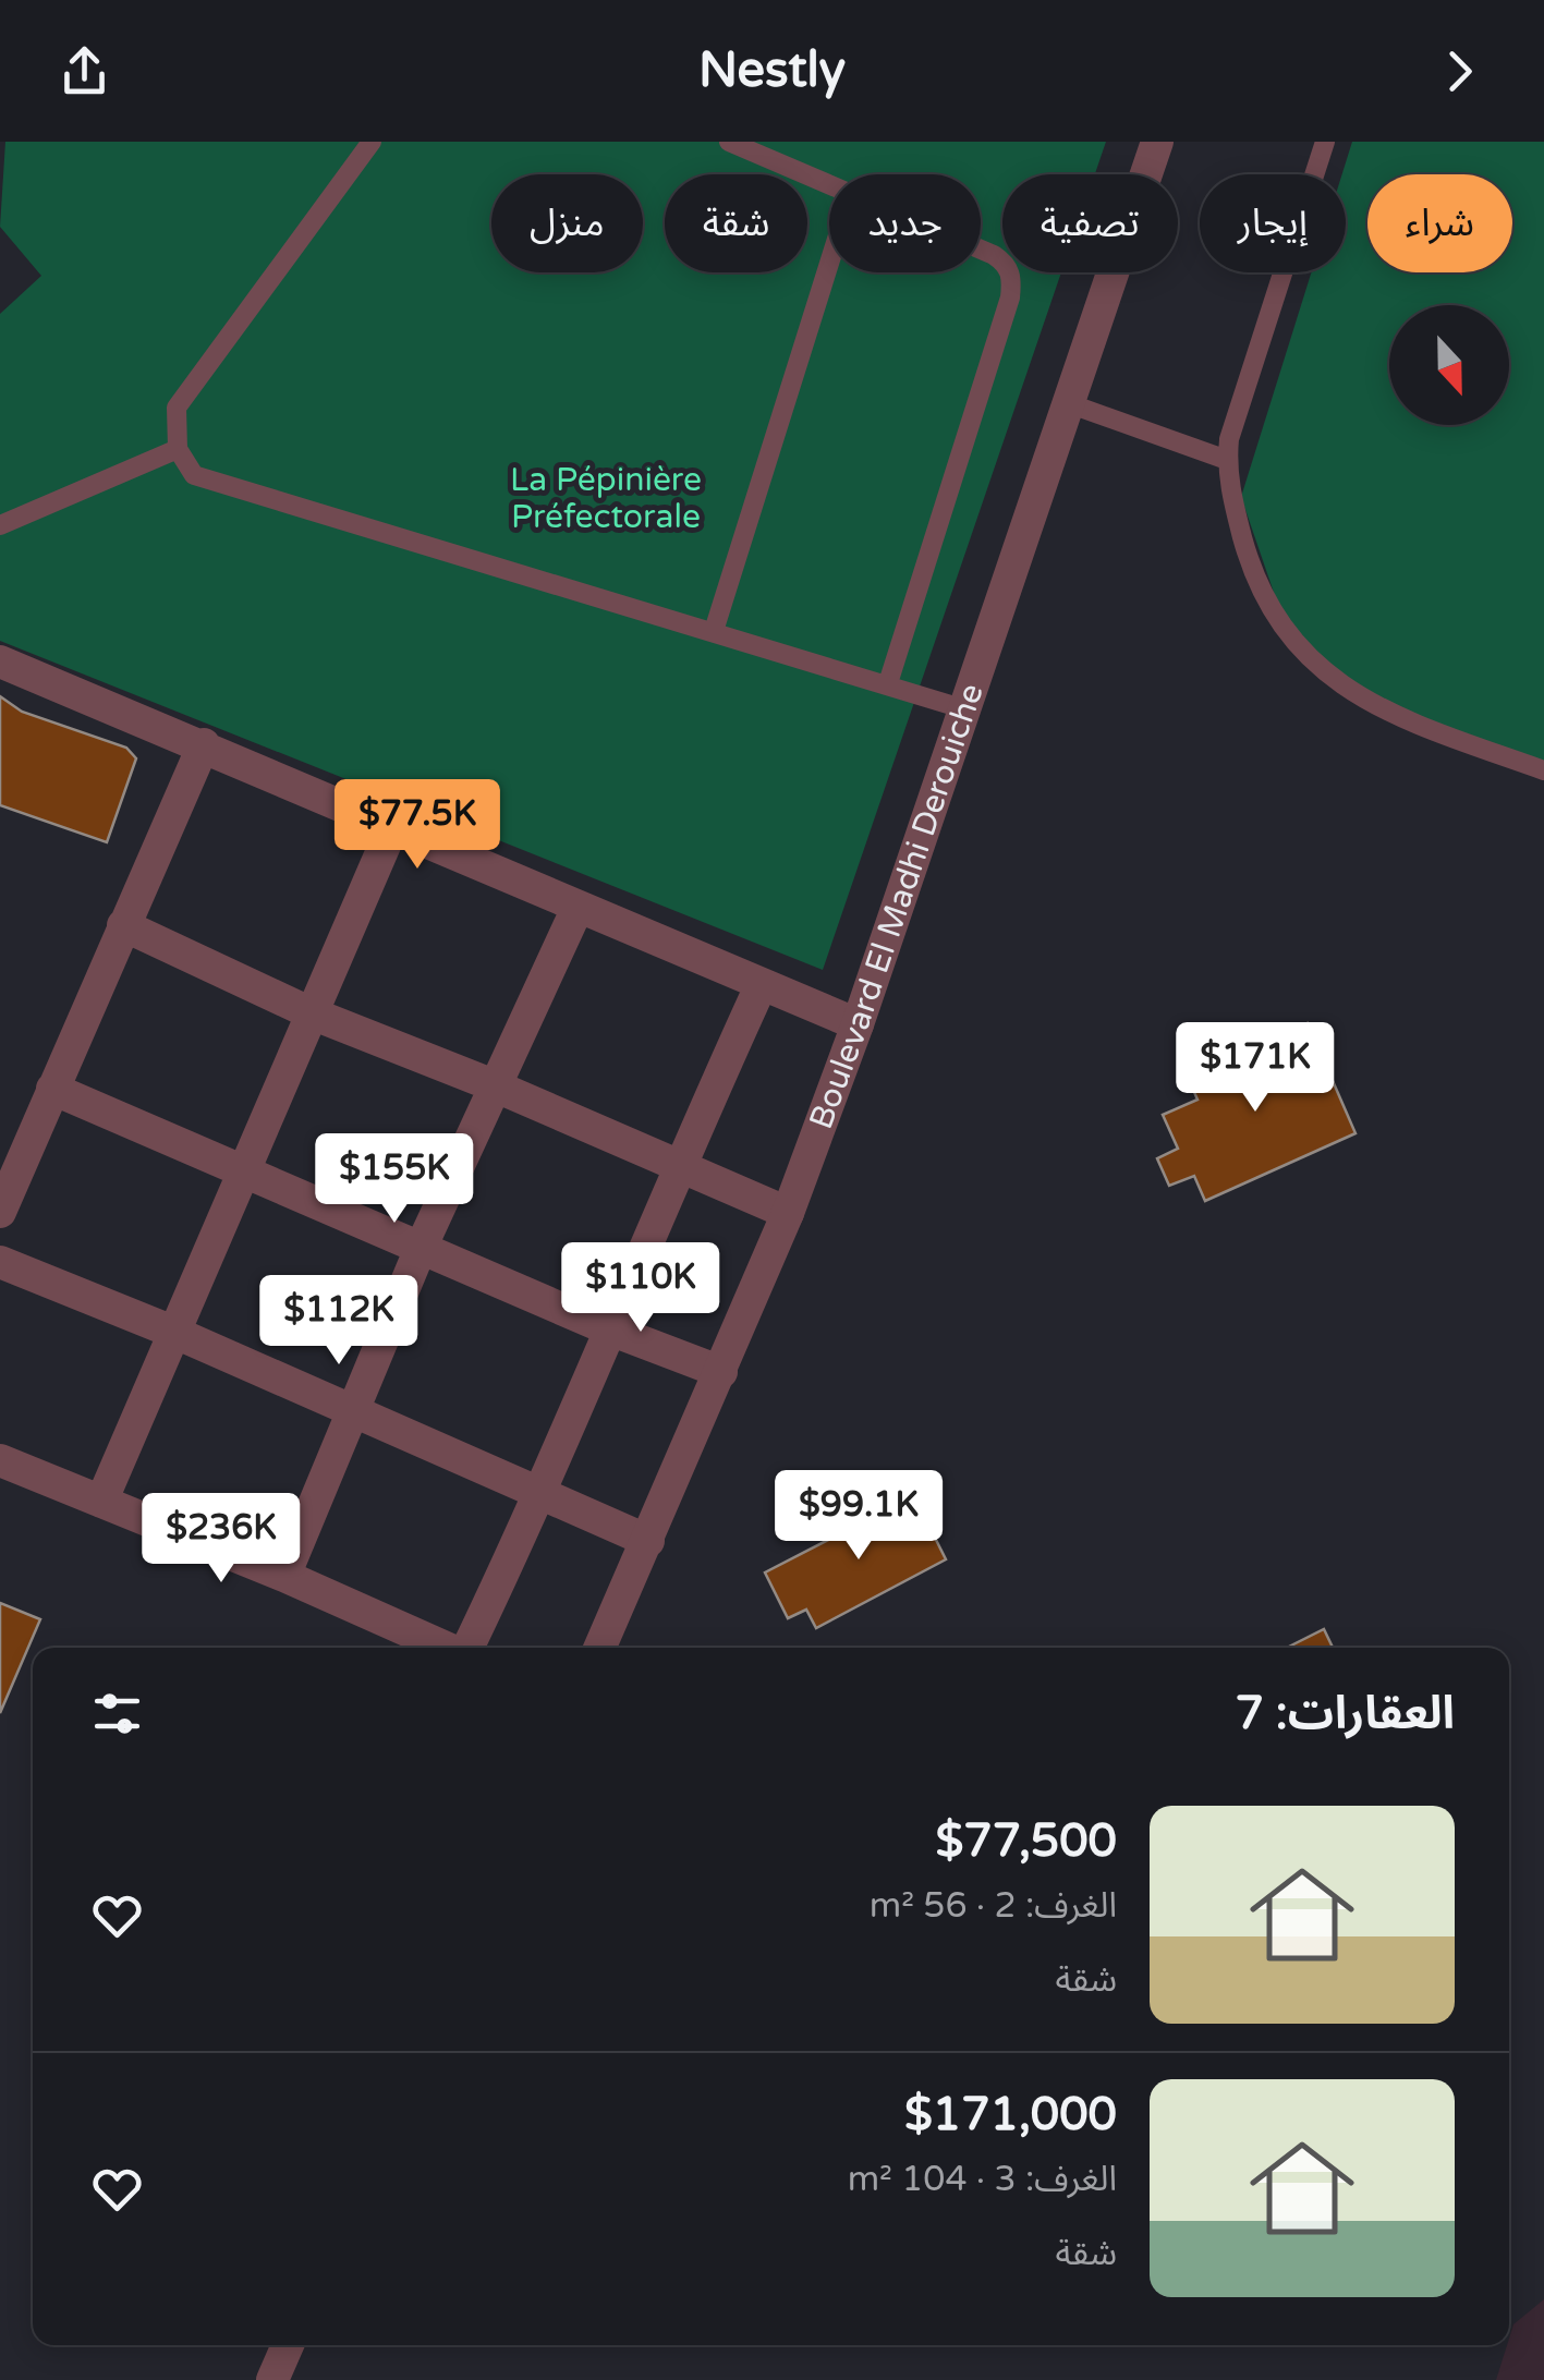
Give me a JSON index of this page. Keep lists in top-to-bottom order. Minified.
{"streets":{"street":["Boulevard El Madhi Derouiche"]},"parks":["La Pépinière Préfectorale"],"north":"bottom","page":{"header":"Nestly","chip":["شراء","إيجار","تصفية","جديد","شقة","منزل"],"price":["$77.5K","$171K","$155K","$110K","$112K","$99.1K","$236K"],"heading":"العقارات: 7","list":[{"name":"$77,500","note":"الغرف: 2 · 56 m² · شقة"},{"name":"$171,000","note":"الغرف: 3 · 104 m² · شقة"}]}}
